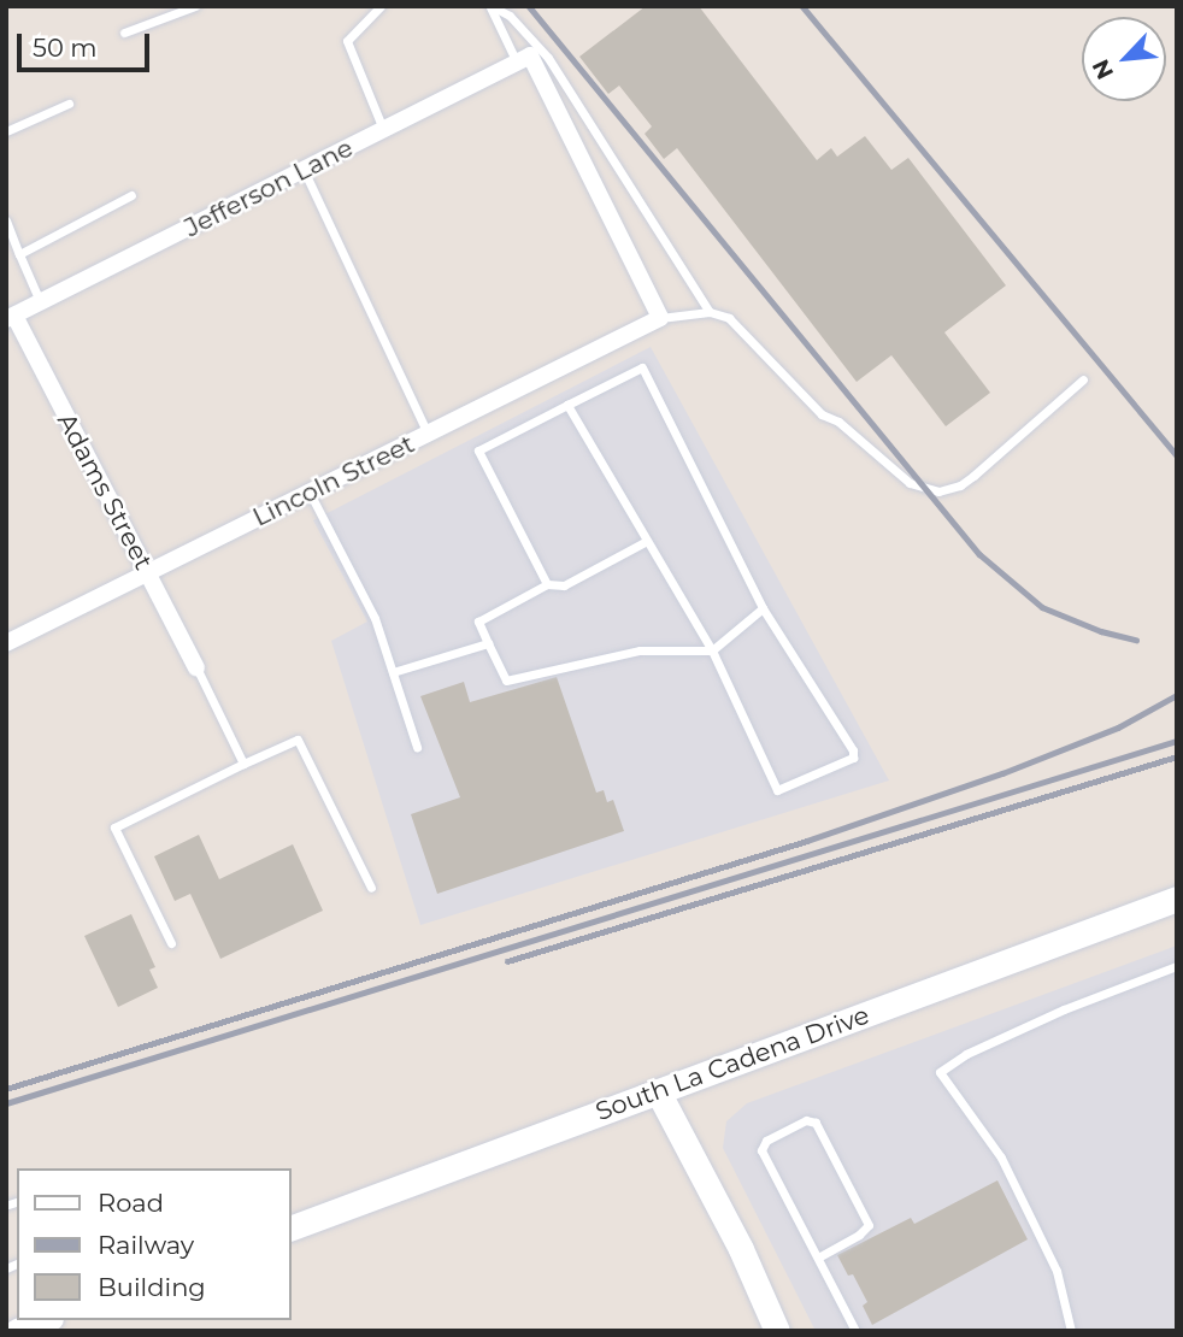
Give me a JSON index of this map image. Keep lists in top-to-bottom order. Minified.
{"streets":{"main road":["South La Cadena Drive"],"street":["Jefferson Lane","Lincoln Street","Adams Street"]},"crossings":[["Jefferson Lane","Adams Street"],["Lincoln Street","Adams Street"]],"legend":["Road","Railway","Building"],"scale_bar":"50 m","north":"bottom left"}
